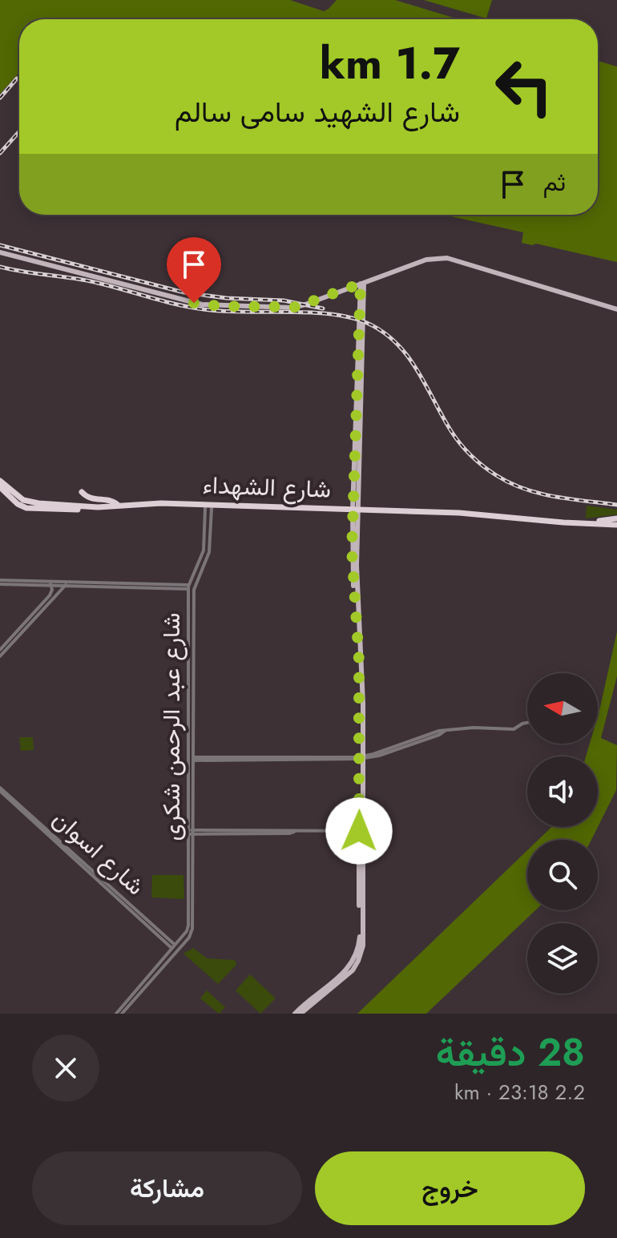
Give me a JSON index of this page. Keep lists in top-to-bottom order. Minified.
{"streets":{"highway":["شارع الشهداء"],"street":["شارع عبد الرحمن شكرى","شارع اسوان"]},"crossings":[["شارع الشهداء","شارع عبد الرحمن شكرى"],["شارع عبد الرحمن شكرى","شارع اسوان"]],"north":"left","page":{"turn":["1.7 km","شارع الشهيد سامى سالم"],"then":"ثم","heading":["28 دقيقة","2.2 km · 23:18"],"buttons":["خروج","مشاركة"]}}
